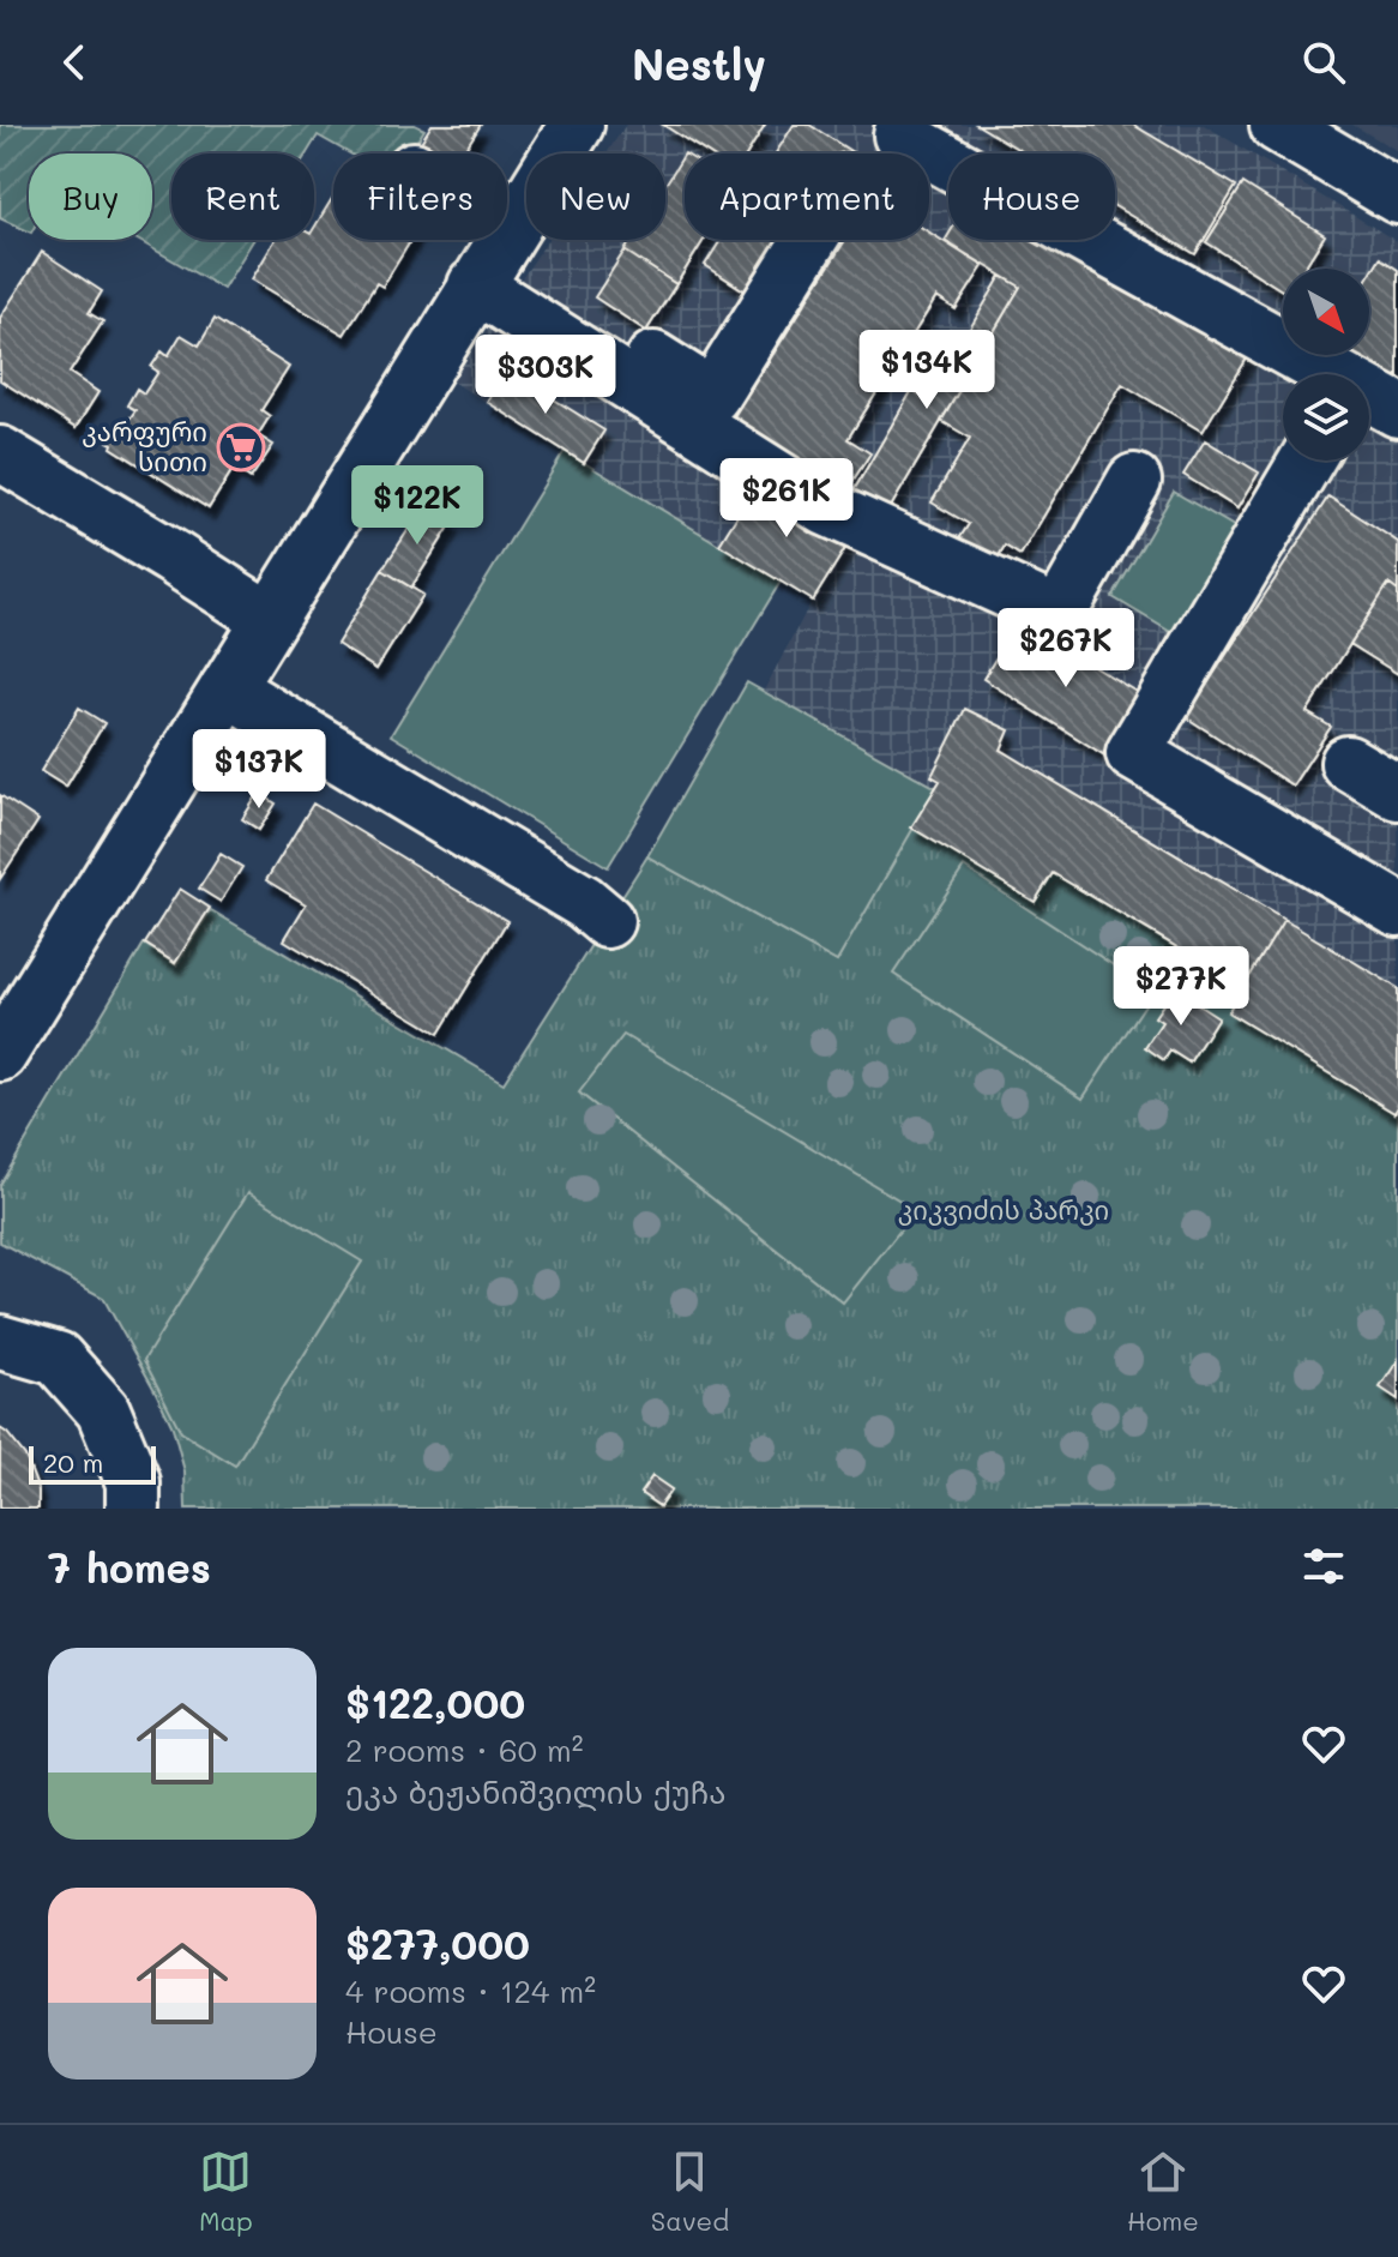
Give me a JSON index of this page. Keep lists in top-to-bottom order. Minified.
{"parks":["კიკვიძის პარკი"],"places":{"supermarket":["კარფური სითი"]},"scale_bar":"20 m","north":"bottom right","page":{"header":"Nestly","chip":["Buy","Rent","Filters","New","Apartment","House"],"price":["$134K","$303K","$261K","$122K","$267K","$137K","$277K"],"scale":"20 m","heading":"7 homes","list":[{"name":"$122,000","note":"2 rooms · 60 m² · ეკა ბეჟანიშვილის ქუჩა"},{"name":"$277,000","note":"4 rooms · 124 m² · House"}],"tabs":["Map","Saved","Home"]}}
